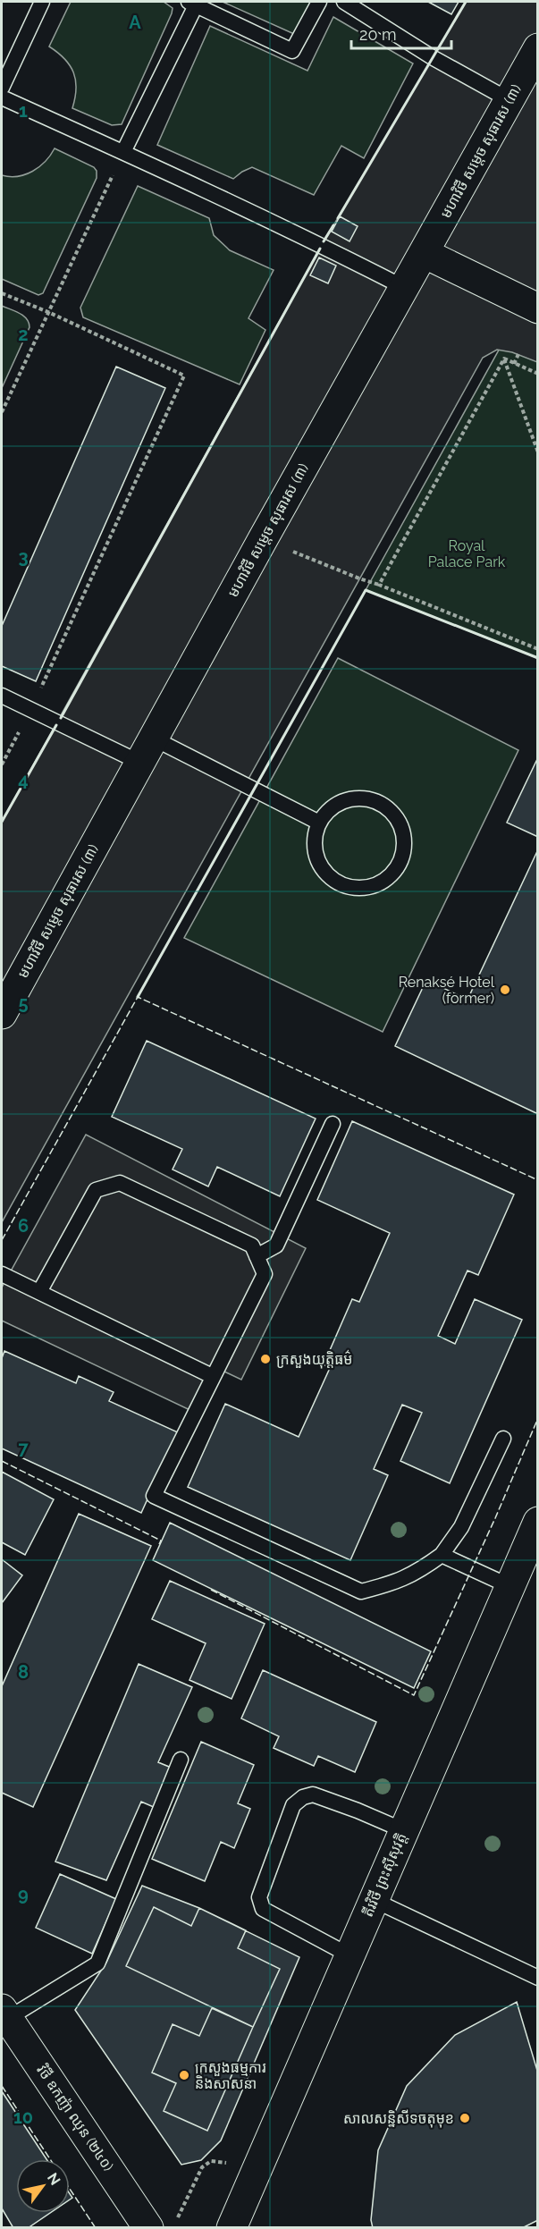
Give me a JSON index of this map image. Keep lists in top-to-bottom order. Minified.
{"streets":{"street":["មហាវិថី សម្តេច សុធារស (៣)","តីរវិថី ព្រះស៊ីសុវត្តិ","វិថី ឧកញ៉ា ឈុន (២៤០)"]},"parks":["Royal Palace Park"],"places":["Renaksé Hotel (former)","ក្រសួងយុត្ដិធម៌","ក្រសួងធម្មការ និងសាសនា","សាលសន្និសីទចតុមុខ"],"scale_bar":"20 m","north":"top right","grid":{"columns":["A"],"rows":["1","2","3","4","5","6","7","8","9","10"]}}
